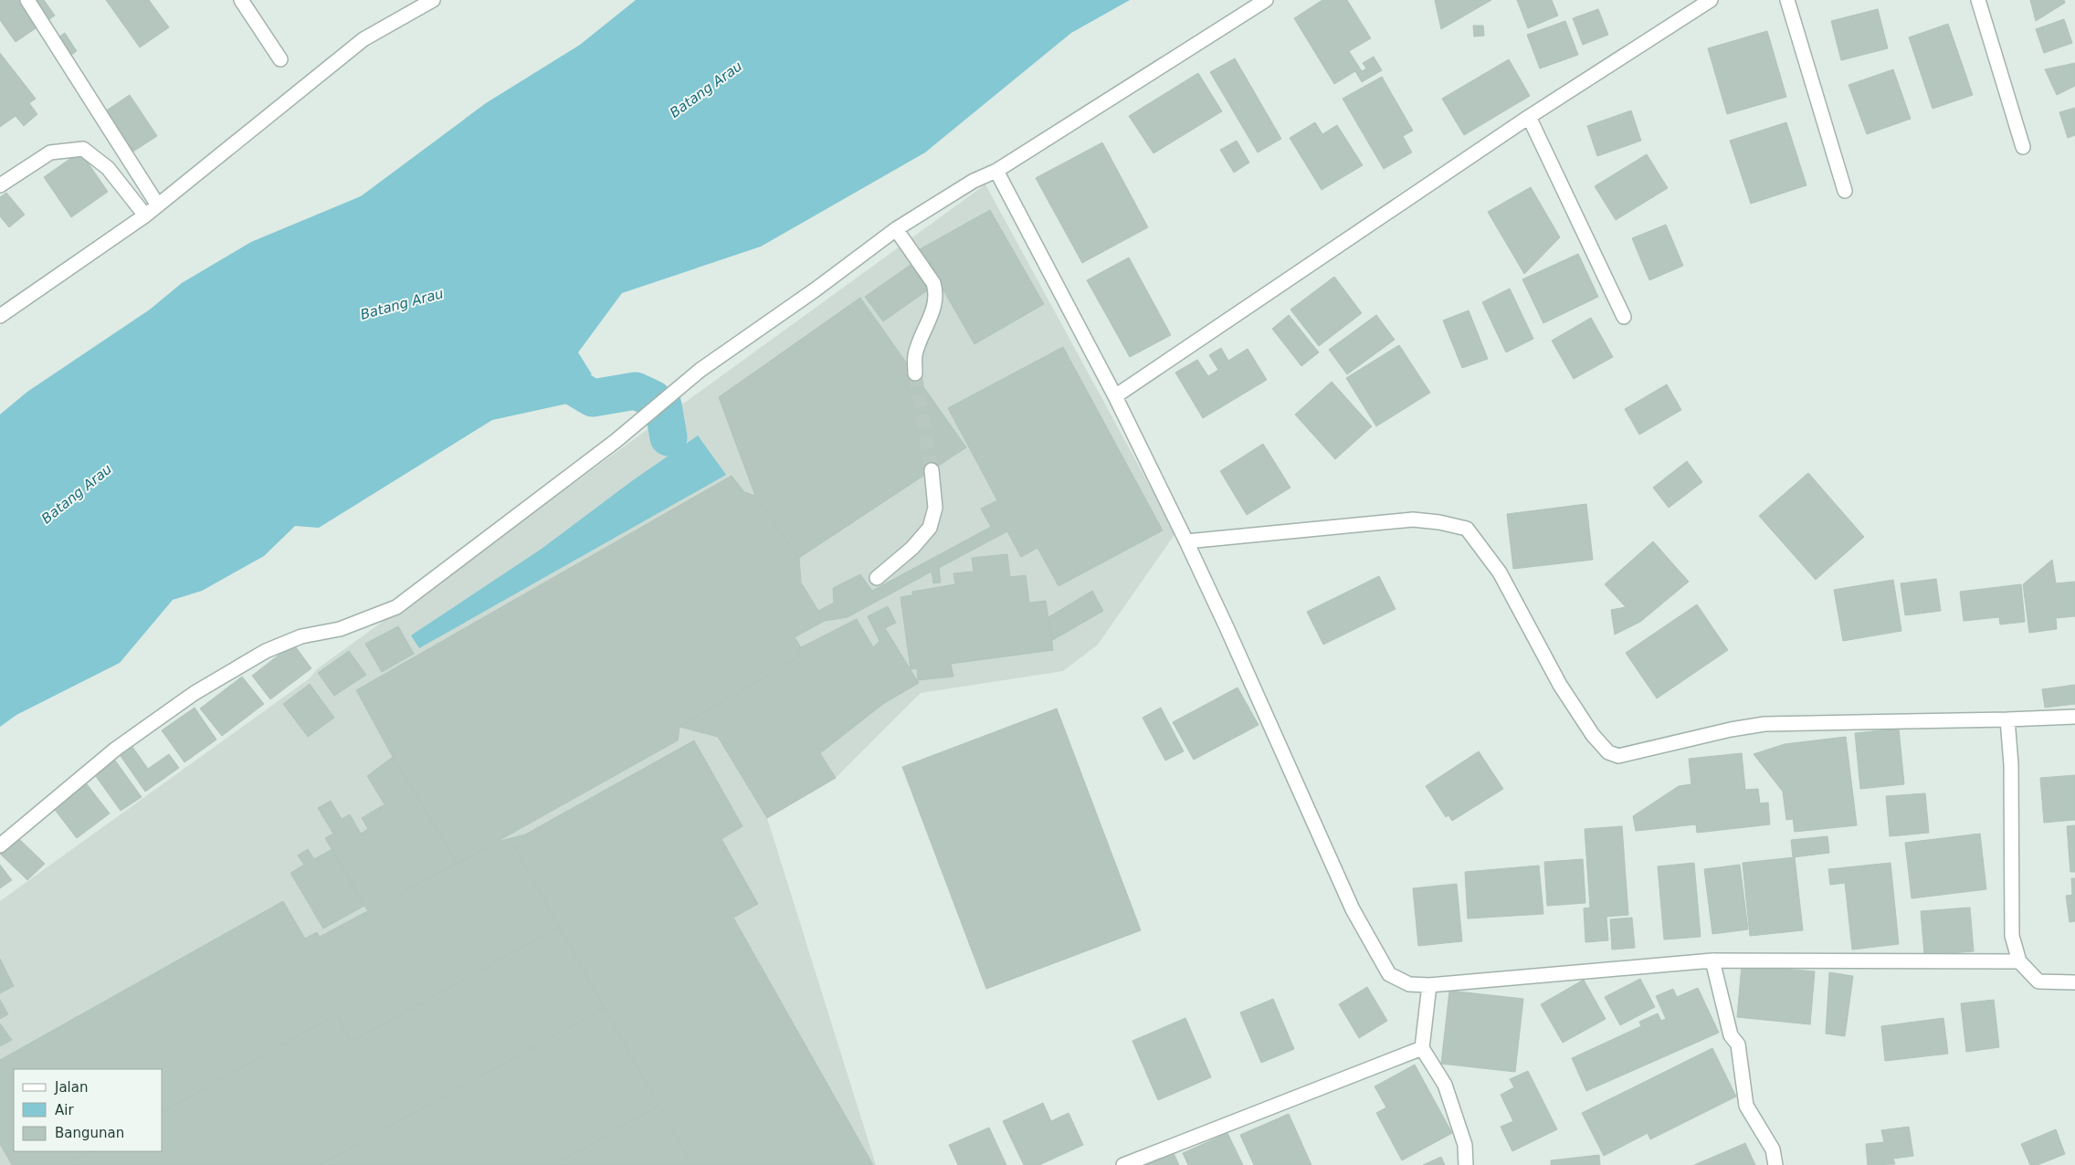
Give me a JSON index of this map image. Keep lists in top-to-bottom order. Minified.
{"water":["Batang Arau"],"legend":["Jalan","Air","Bangunan"]}
